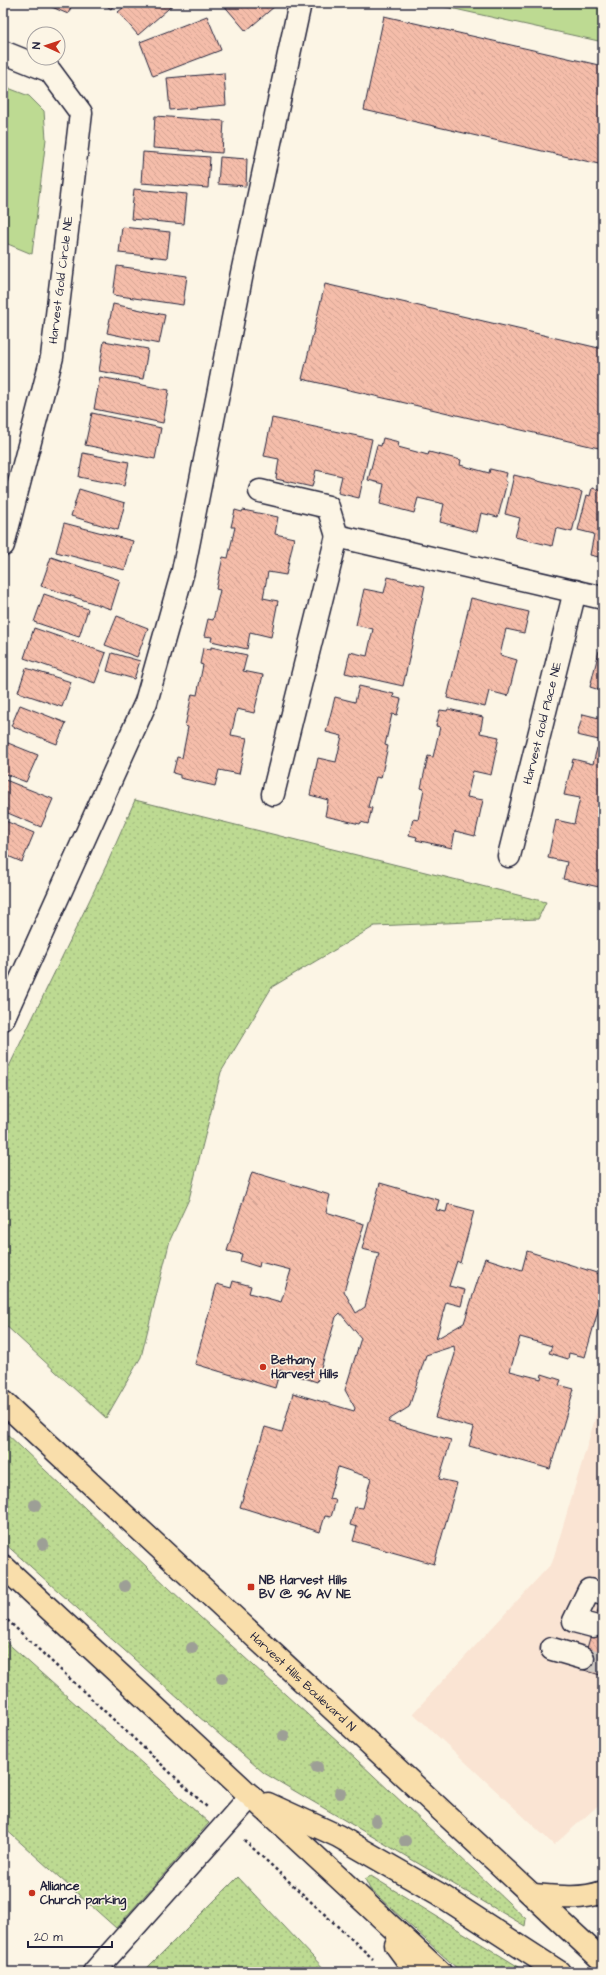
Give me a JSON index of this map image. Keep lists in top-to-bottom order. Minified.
{"streets":{"main road":["Harvest Hills Boulevard N"],"street":["Harvest Gold Circle NE","Harvest Gold Place NE"]},"places":{"other":["Bethany Harvest Hills","Alliance Church parking"],"transit":["NB Harvest Hills BV @ 96 AV NE"]},"scale_bar":"20 m","north":"left"}
